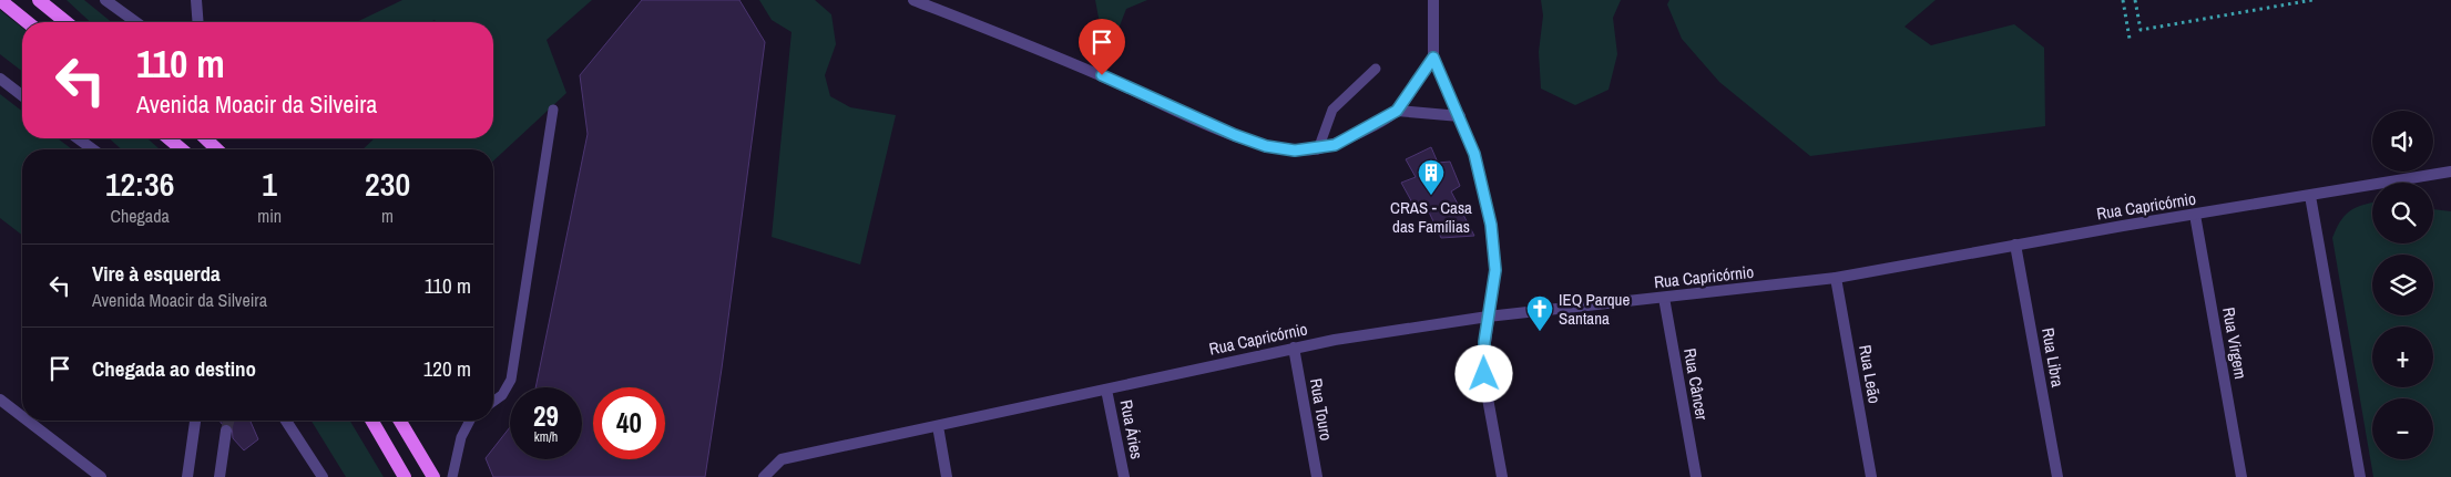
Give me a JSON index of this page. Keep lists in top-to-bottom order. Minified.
{"streets":{"street":["Rua Capricórnio","Rua Virgem","Rua Libra","Rua Leão","Rua Câncer","Rua Touro","Rua Áries"]},"crossings":[["Rua Capricórnio","Rua Virgem"],["Rua Capricórnio","Rua Libra"],["Rua Capricórnio","Rua Leão"],["Rua Capricórnio","Rua Câncer"],["Rua Capricórnio","Rua Touro"],["Rua Capricórnio","Rua Áries"]],"places":{"building":["CRAS - Casa das Famílias"],"church":["IEQ Parque Santana"]},"page":{"turn":["110 m","Avenida Moacir da Silveira"],"map_buttons":["+","−"],"eta":["12:36","Chegada","1","min","230","m"],"list":[{"name":"Vire à esquerda","note":"Avenida Moacir da Silveira","value":"110 m"},{"name":"Chegada ao destino","value":"120 m"}],"speed":"29 km/h","limit":"40"}}
